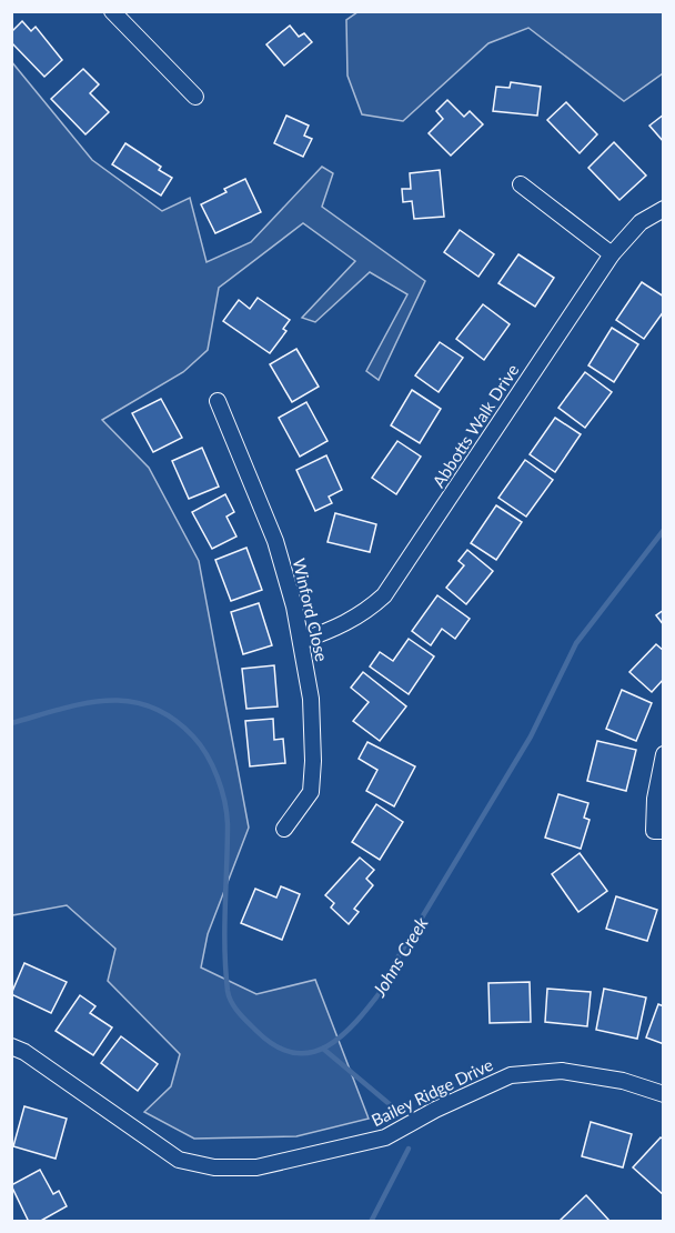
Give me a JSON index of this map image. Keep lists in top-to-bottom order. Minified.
{"streets":{"street":["Abbotts Walk Drive","Winford Close","Bailey Ridge Drive"]},"crossings":[["Abbotts Walk Drive","Winford Close"]],"water":["Johns Creek"]}
